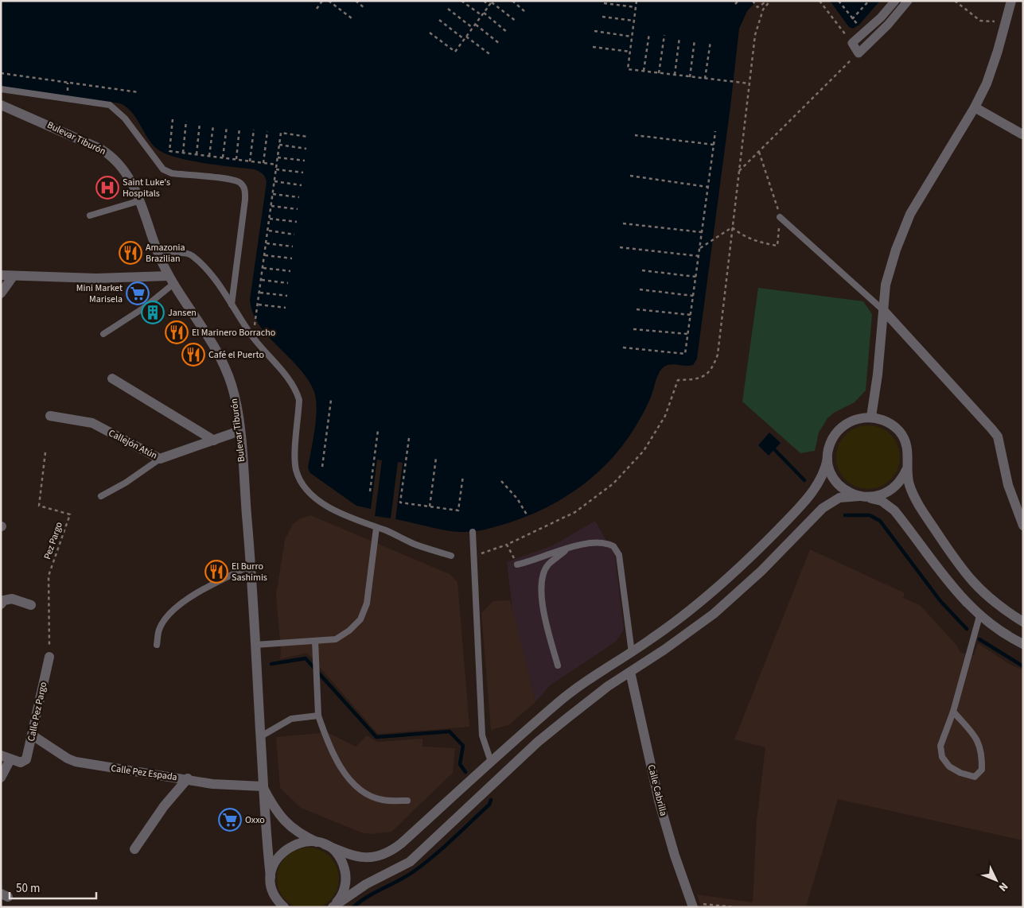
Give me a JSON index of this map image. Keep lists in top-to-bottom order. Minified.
{"streets":{"street":["Bulevar Tiburón","Callejón Atún","Calle Pez Pargo","Calle Pez Espada","Calle Cabrilla"],"path":["Pez Pargo"]},"crossings":[["Bulevar Tiburón","Callejón Atún"],["Bulevar Tiburón","Calle Pez Espada"],["Pez Pargo","Calle Pez Pargo"],["Calle Pez Pargo","Calle Pez Espada"]],"places":{"hospital":["Saint Luke's Hospitals"],"restaurant":["Amazonia Brazilian","El Marinero Borracho","Café el Puerto","El Burro Sashimis"],"supermarket":["Mini Market Marisela","Oxxo"],"building":["Jansen"]},"scale_bar":"50 m","north":"bottom right"}
